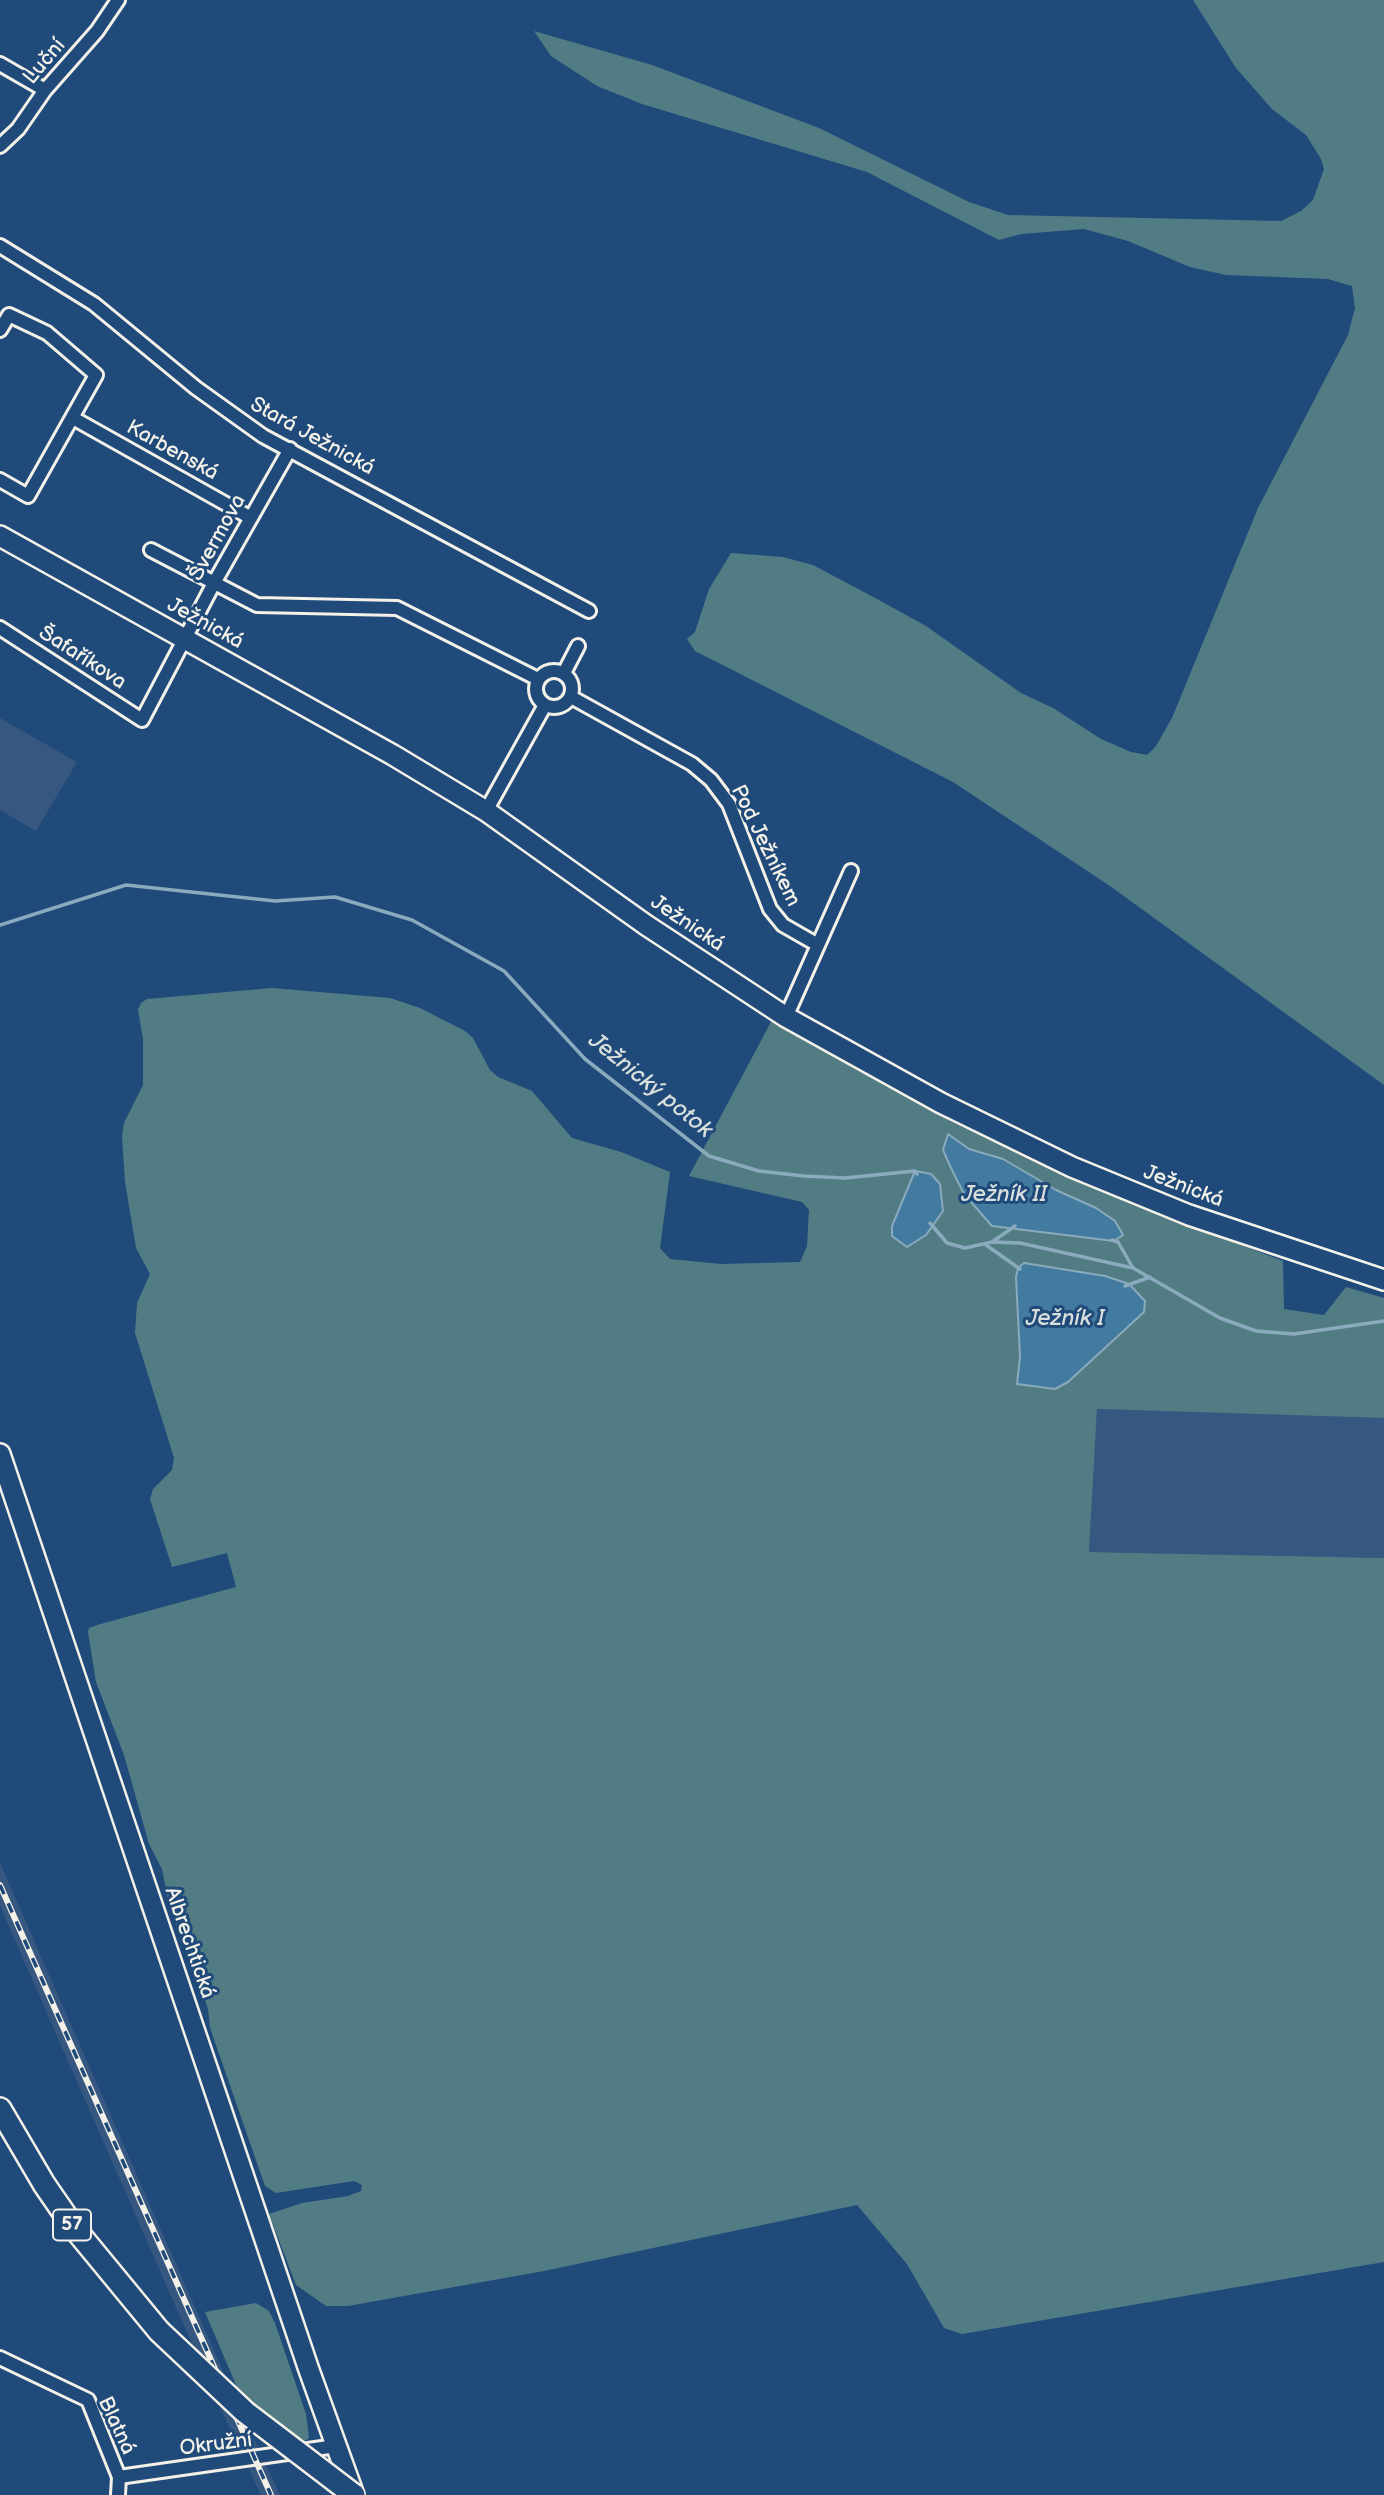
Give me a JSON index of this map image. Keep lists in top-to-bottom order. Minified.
{"streets":{"main road":["57"],"street":["Luční","Stará Ježnická","Karbenská","Švermova","Ježnická","Šafaříkova","Pod Ježníkem","Albrechtická","Blatná","Okružní"]},"crossings":[["Stará Ježnická","Švermova"],["Karbenská","Švermova"],["Švermova","Ježnická"],["Švermova","Šafaříkova"],["Ježnická","Pod Ježníkem"],["Albrechtická","57"],["Albrechtická","Okružní"],["Blatná","Okružní"]],"water":["Ježnický potok","Ježník II","Ježník I"]}
